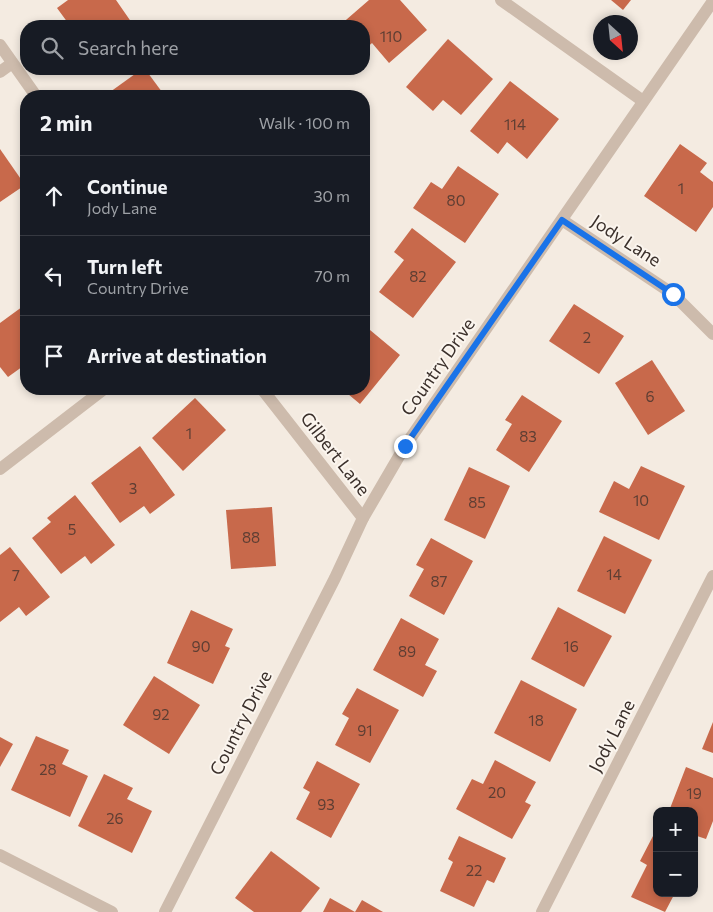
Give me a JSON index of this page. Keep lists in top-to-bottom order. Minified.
{"streets":{"street":["Jody Lane","Country Drive","Gilbert Lane"]},"crossings":[["Jody Lane","Country Drive"],["Country Drive","Gilbert Lane"]],"house_numbers":["110","114","1","80","82","2","6","1","83","3","10","85","5","88","14","7","87","90","16","89","92","18","91","28","20","19","93","26","22"],"north":"bottom right","page":{"search":"Search here","heading":["2 min","Walk · 100 m"],"list":[["Continue","Jody Lane","30 m"],["Turn left","Country Drive","70 m"],"Arrive at destination"],"map_buttons":["+","−"]}}
